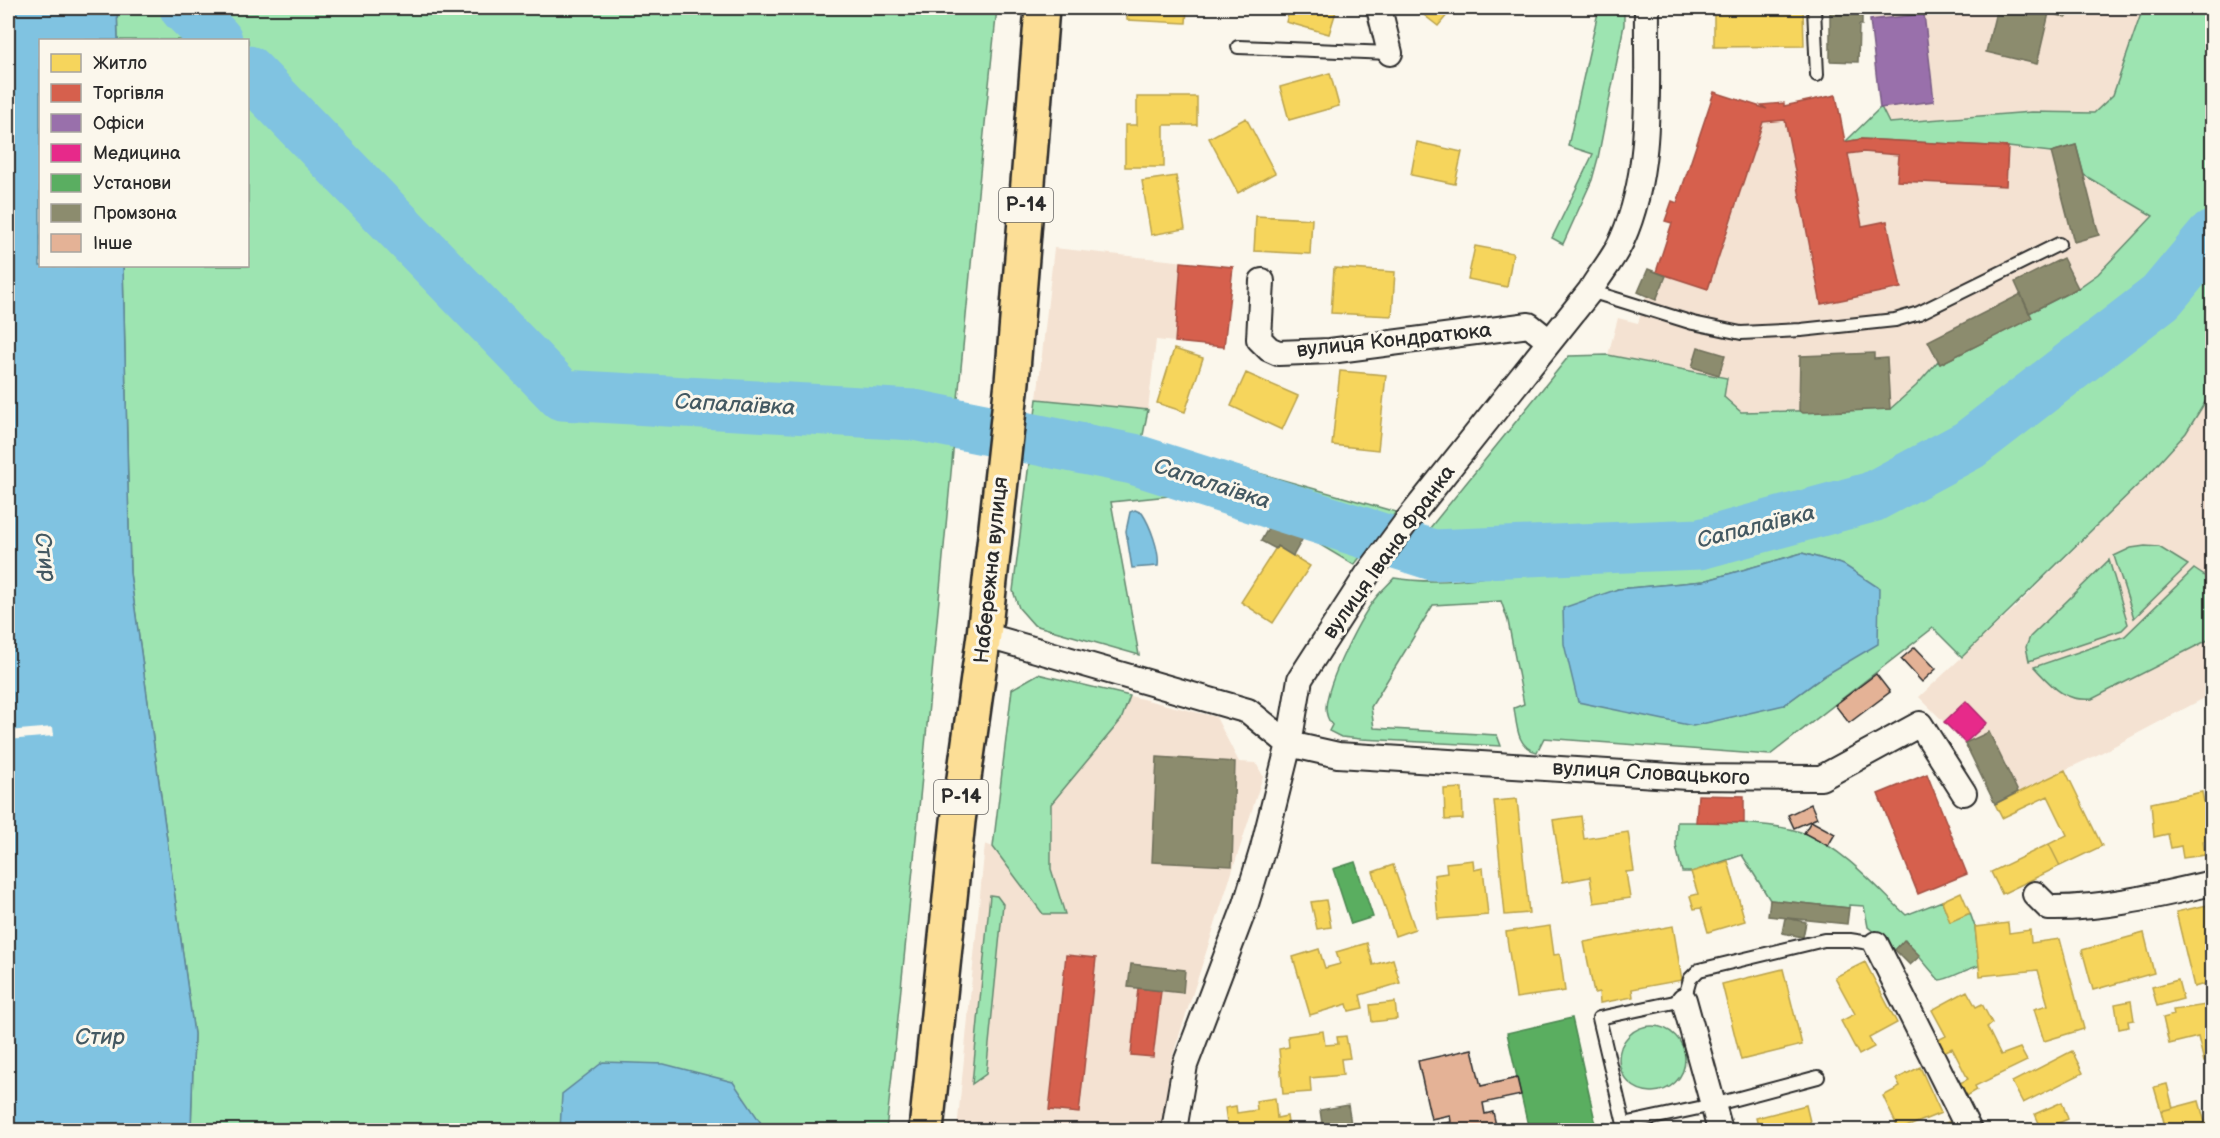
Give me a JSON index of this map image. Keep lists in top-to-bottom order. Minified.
{"streets":{"main road":["Р-14","Набережна вулиця"],"street":["вулиця Кондратюка","вулиця Івана Франка","вулиця Словацького"]},"crossings":[["вулиця Кондратюка","вулиця Івана Франка"],["вулиця Івана Франка","вулиця Словацького"]],"water":["Сапалаївка","Стир"],"legend":["Житло","Торгівля","Офіси","Медицина","Установи","Промзона","Інше"]}
